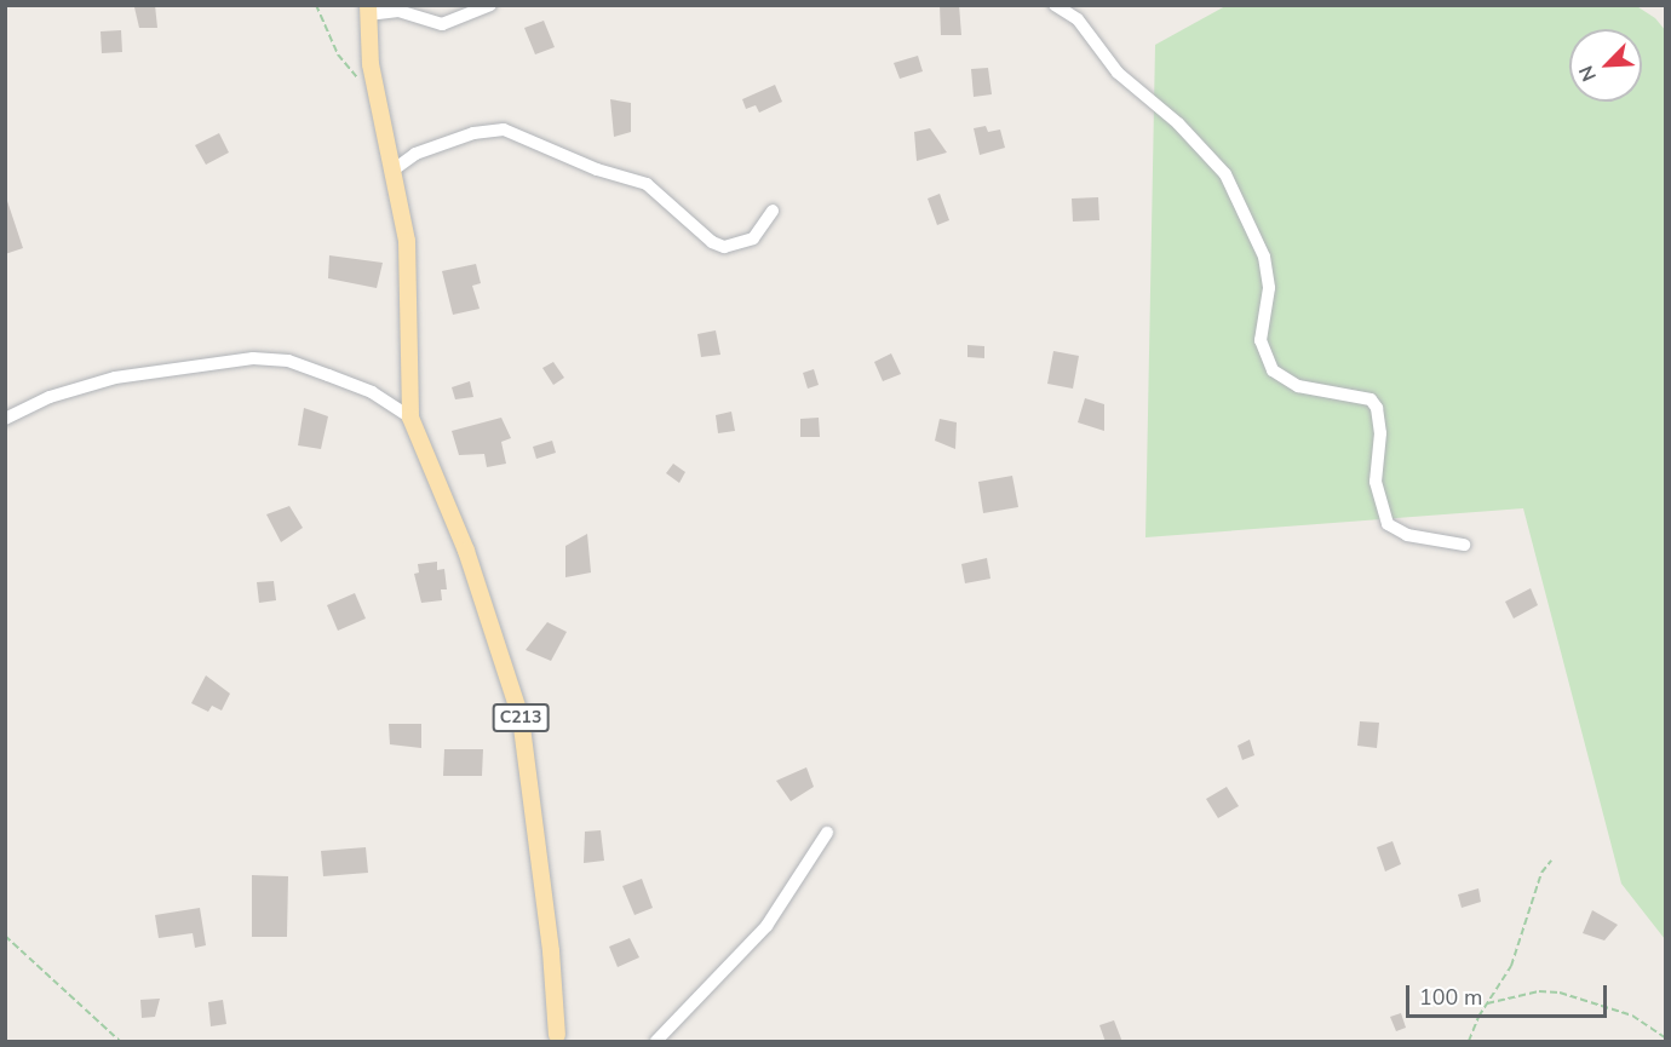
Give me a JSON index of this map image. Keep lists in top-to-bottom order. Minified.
{"streets":{"main road":["C213"]},"scale_bar":"100 m","north":"bottom left"}
